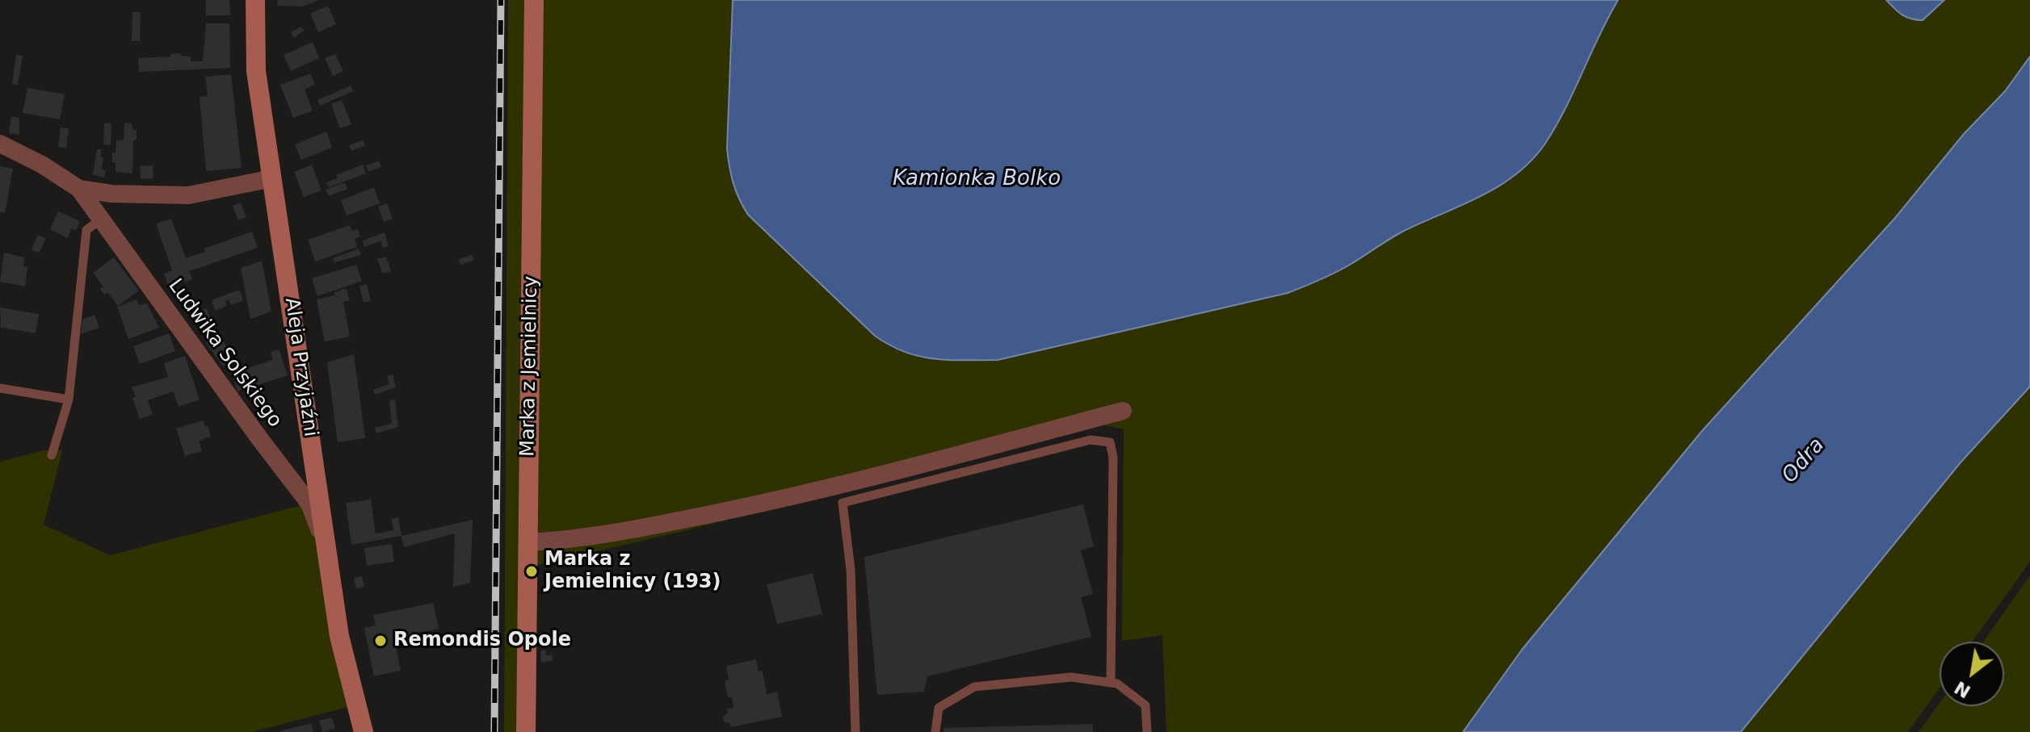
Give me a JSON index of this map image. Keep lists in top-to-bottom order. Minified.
{"streets":{"street":["Ludwika Solskiego","Marka z Jemielnicy","Aleja Przyjaźni"]},"crossings":[["Ludwika Solskiego","Aleja Przyjaźni"]],"water":["Kamionka Bolko","Odra"],"places":["Marka z Jemielnicy (193)","Remondis Opole"],"north":"bottom left"}
